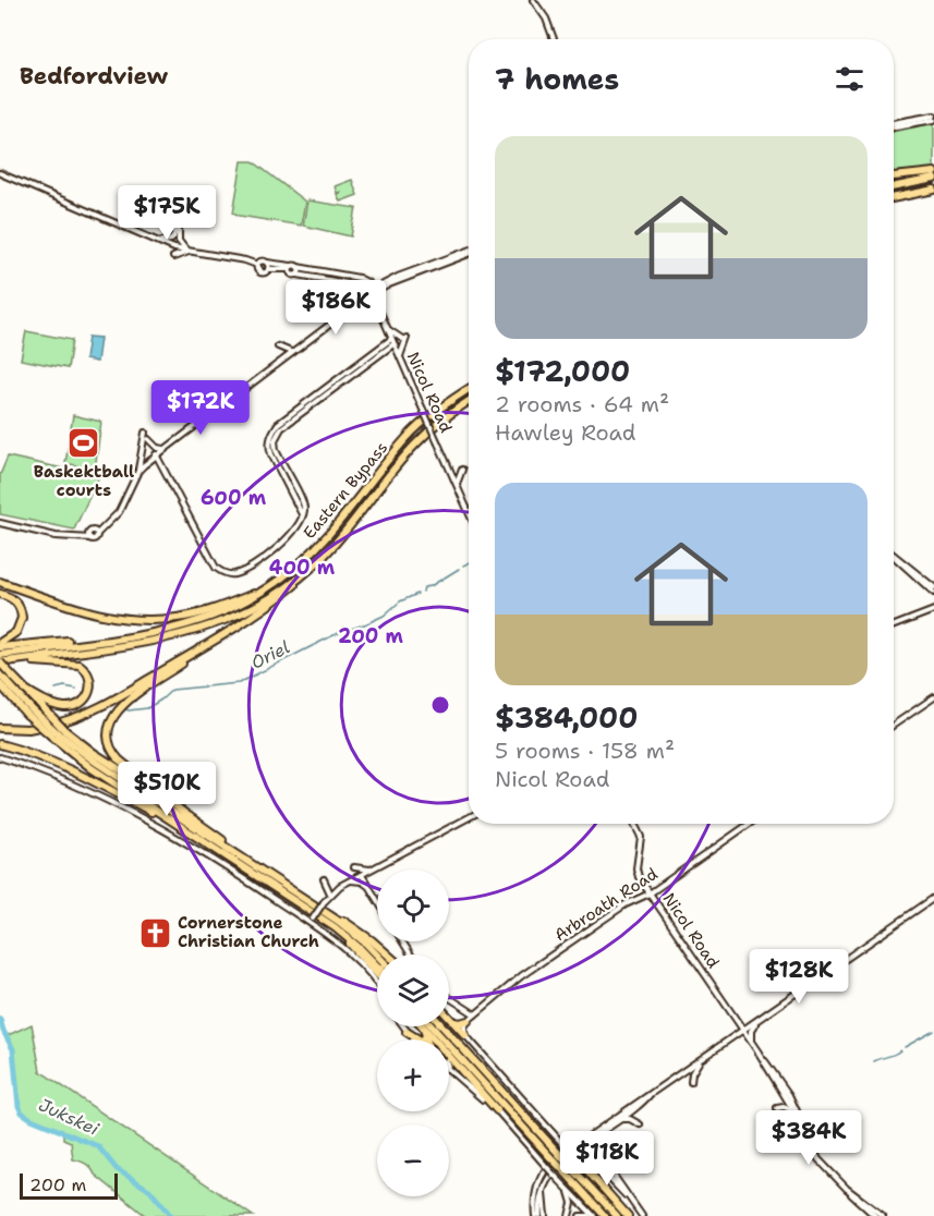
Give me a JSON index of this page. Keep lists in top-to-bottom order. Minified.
{"streets":{"highway":["Eastern Bypass"],"main road":["Nicol Road","Arbroath Road"]},"crossings":[["Nicol Road","Arbroath Road"]],"districts":["Bedfordview"],"water":["Oriel","Jukskei"],"places":{"sports":["Baskektball courts"],"church":["Cornerstone Christian Church"]},"scale_bar":"200 m","page":{"heading":"7 homes","list":[{"name":"$172,000","note":"2 rooms · 64 m² · Hawley Road"},{"name":"$384,000","note":"5 rooms · 158 m² · Nicol Road"}],"price":["$175K","$186K","$172K","$510K","$128K","$384K","$118K"],"map_buttons":["+","−"],"scale":"200 m"},"rings":["600 m","400 m","200 m"]}
